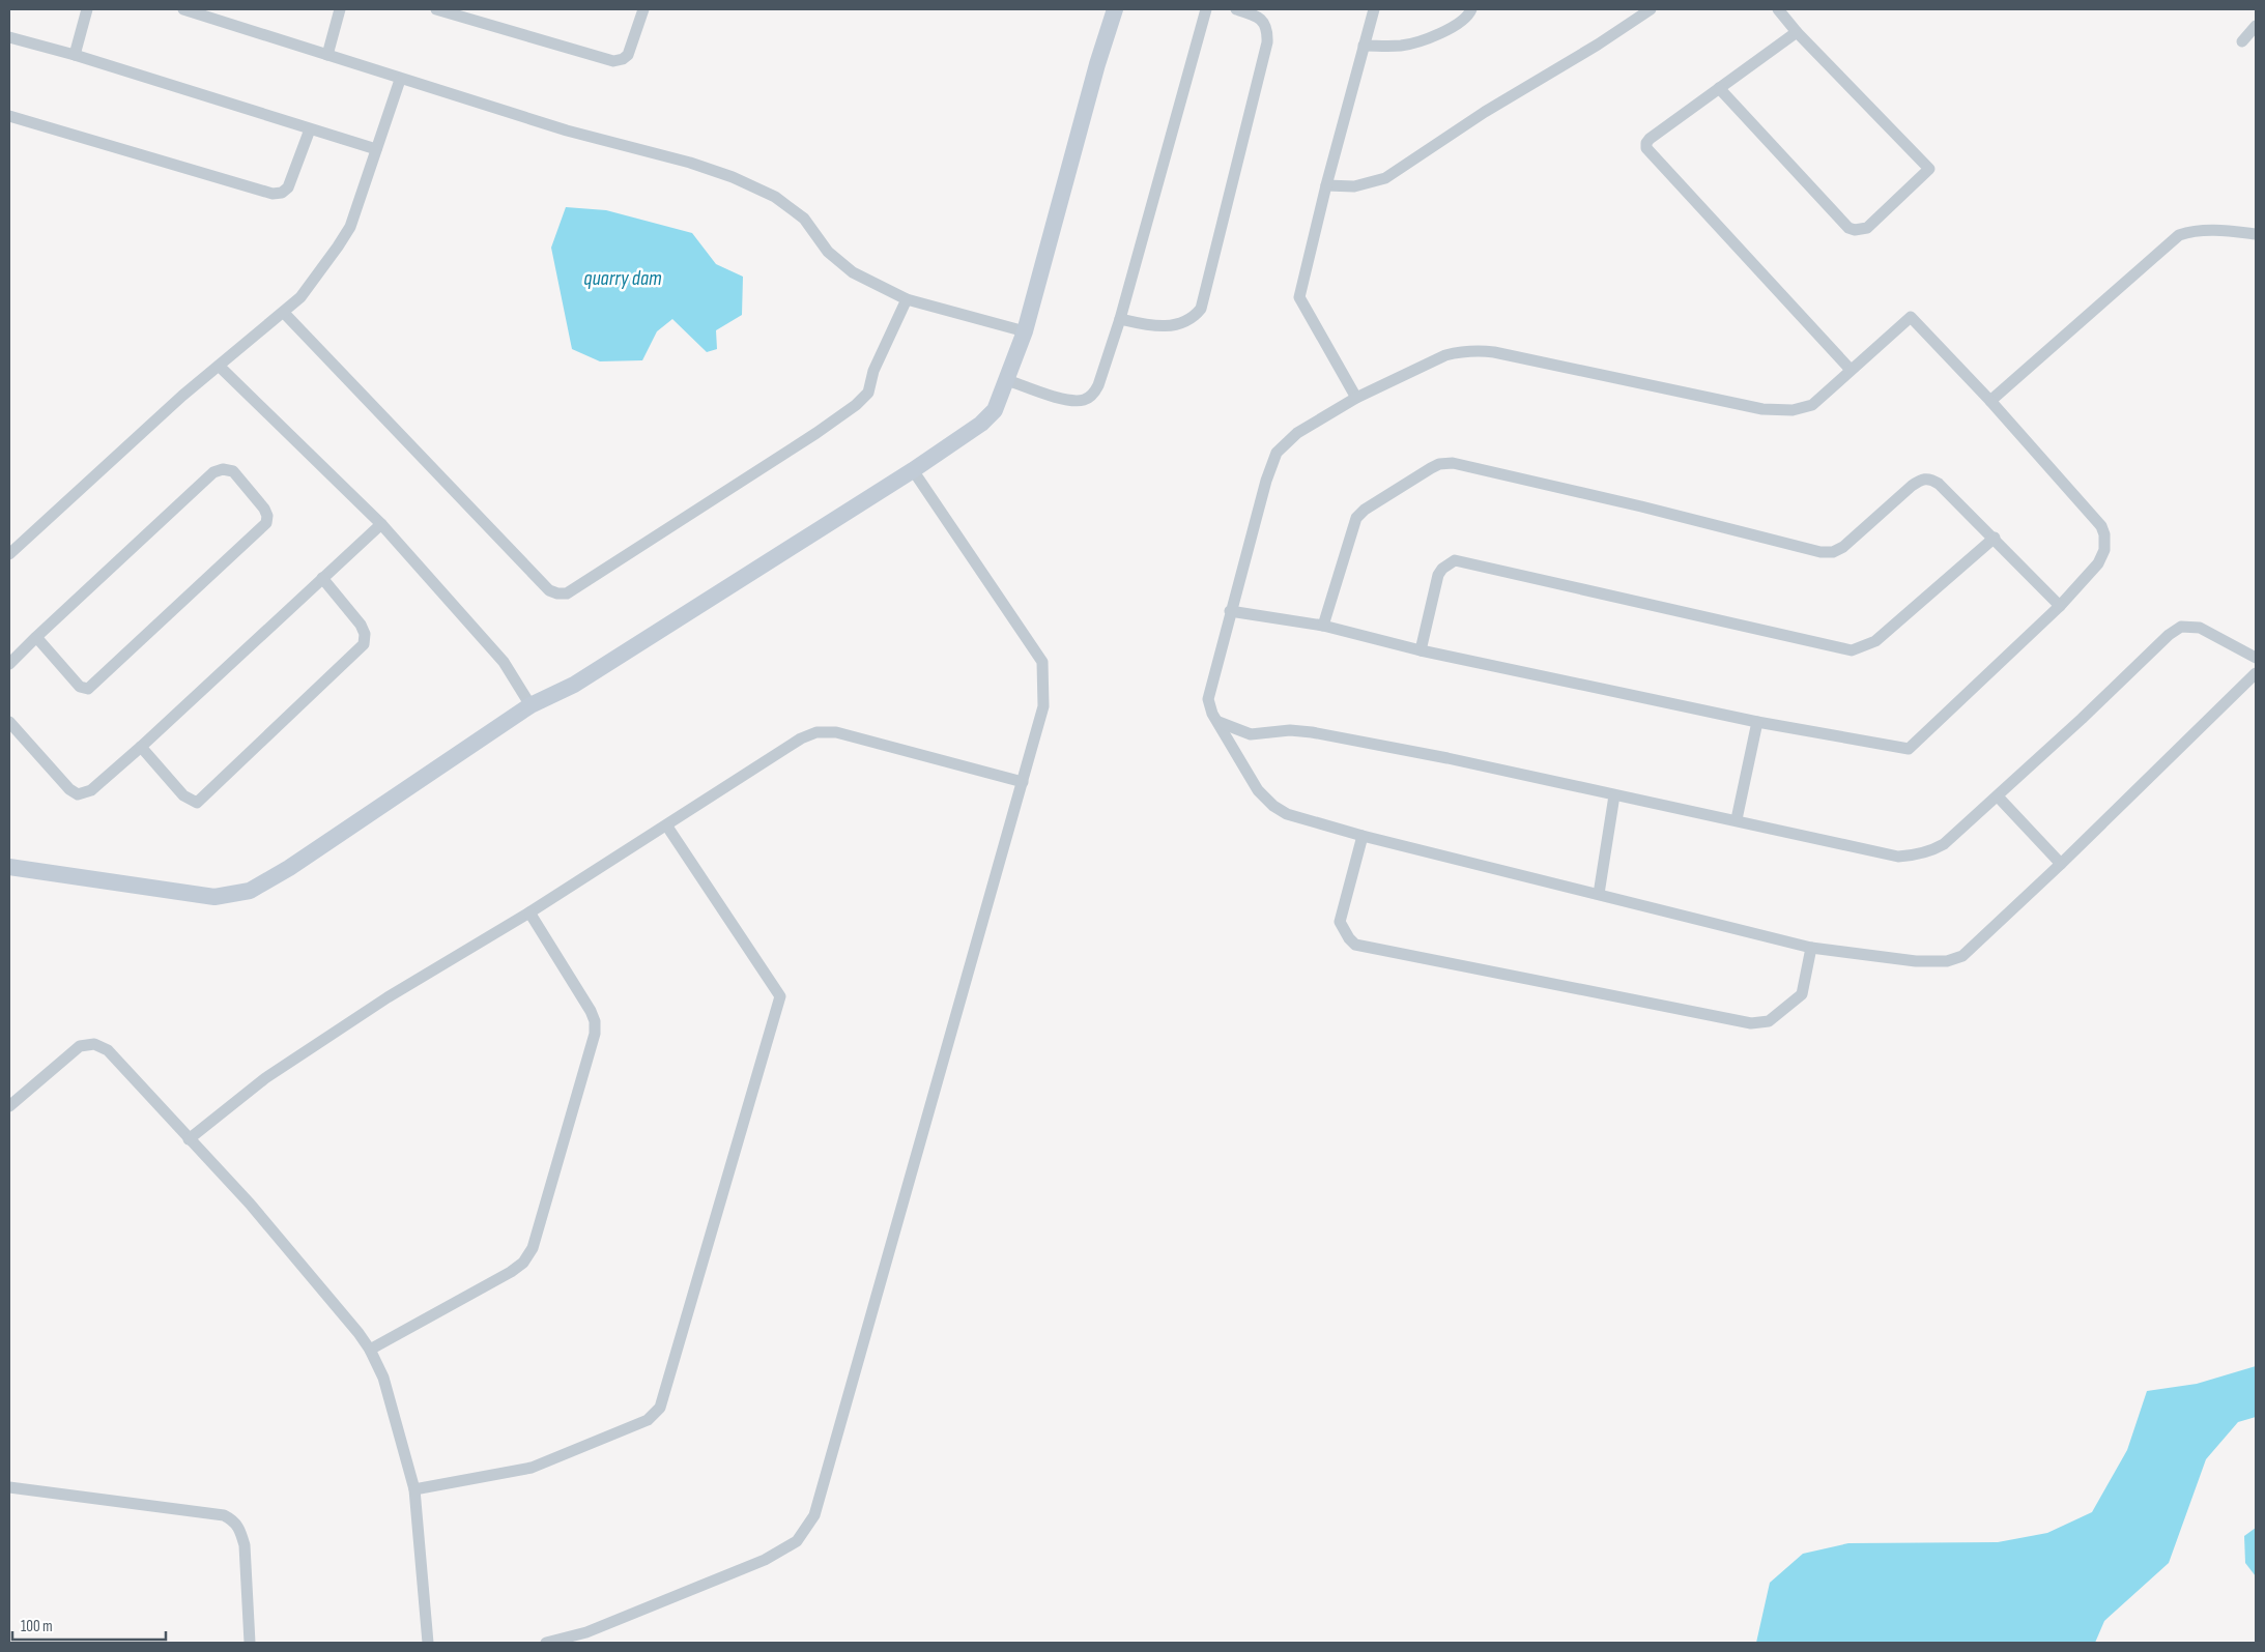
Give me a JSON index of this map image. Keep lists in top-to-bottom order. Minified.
{"water":["quarry dam"],"scale_bar":"100 m"}
